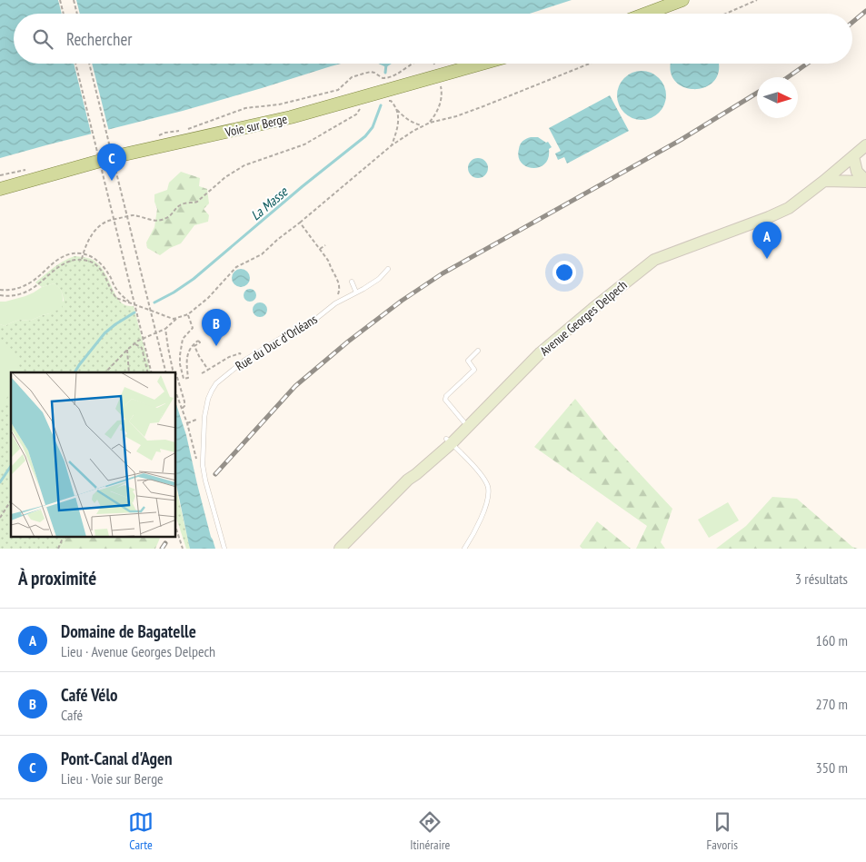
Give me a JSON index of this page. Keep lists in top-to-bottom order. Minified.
{"streets":{"main road":["Voie sur Berge","Avenue Georges Delpech"],"lane":["Rue du Duc d'Orléans"]},"water":["La Masse"],"north":"right","page":{"search":"Rechercher","pins":["C","A","B"],"heading":["À proximité","3 résultats"],"list":[{"mark":"A","name":"Domaine de Bagatelle","note":"Lieu · Avenue Georges Delpech","value":"160 m"},{"mark":"B","name":"Café Vélo","note":"Café","value":"270 m"},{"mark":"C","name":"Pont-Canal d'Agen","note":"Lieu · Voie sur Berge","value":"350 m"}],"nav":["Carte","Itinéraire","Favoris"]}}
